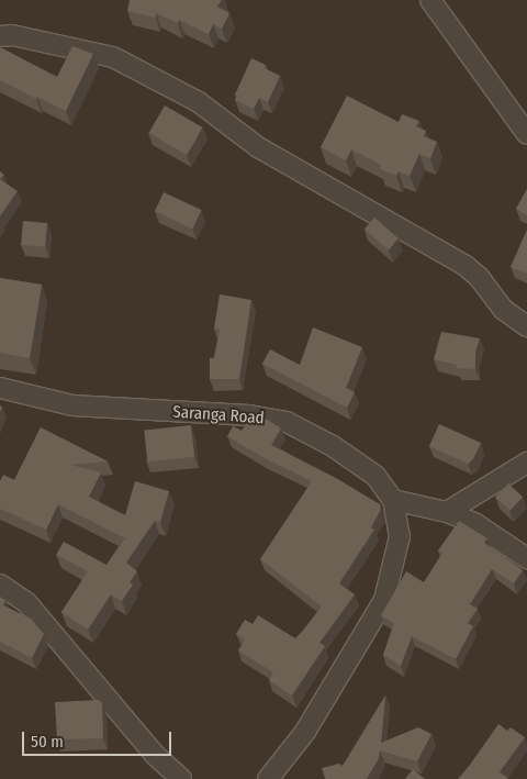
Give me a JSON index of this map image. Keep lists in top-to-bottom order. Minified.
{"streets":{"street":["Saranga Road"]},"scale_bar":"50 m"}
